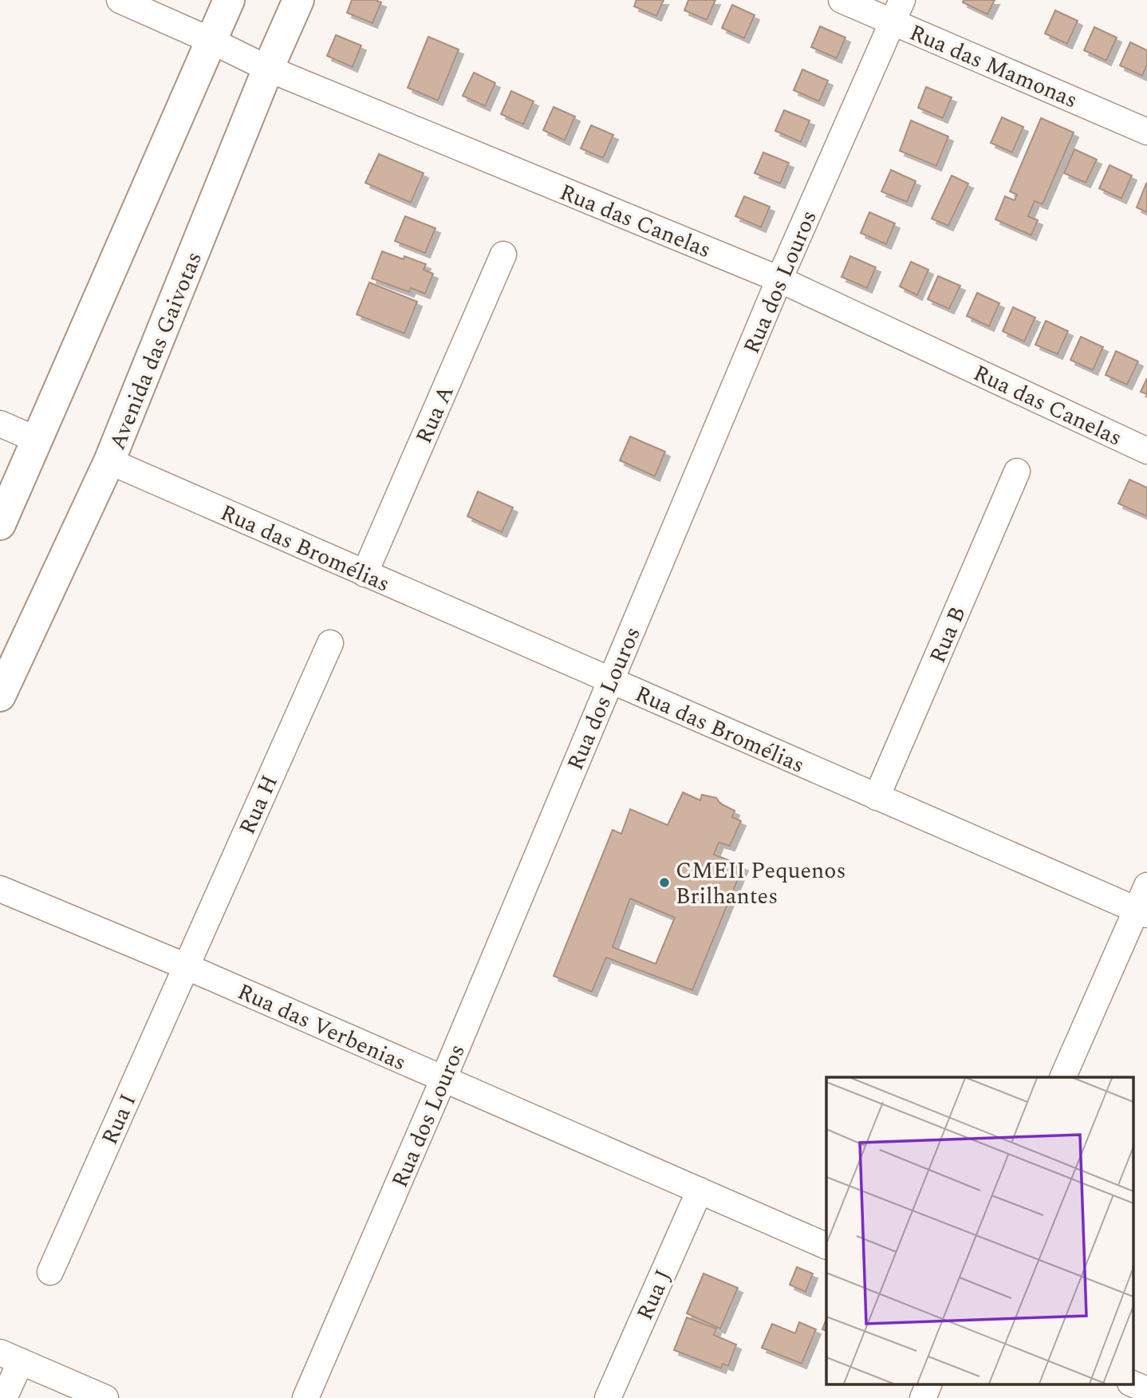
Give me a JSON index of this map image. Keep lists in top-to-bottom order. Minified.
{"streets":{"street":["Rua das Mamonas","Rua das Canelas","Rua dos Louros","Avenida das Gaivotas","Rua A","Rua das Bromélias","Rua B","Rua H","Rua das Verbenias","Rua I","Rua J"]},"crossings":[["Rua das Mamonas","Rua dos Louros"],["Rua das Canelas","Rua dos Louros"],["Rua das Canelas","Avenida das Gaivotas"],["Rua dos Louros","Rua das Bromélias"],["Rua dos Louros","Rua das Verbenias"],["Avenida das Gaivotas","Rua das Bromélias"],["Rua A","Rua das Bromélias"],["Rua das Bromélias","Rua B"],["Rua H","Rua das Verbenias"],["Rua H","Rua I"],["Rua das Verbenias","Rua I"],["Rua das Verbenias","Rua J"]],"places":["CMEII Pequenos Brilhantes"]}
